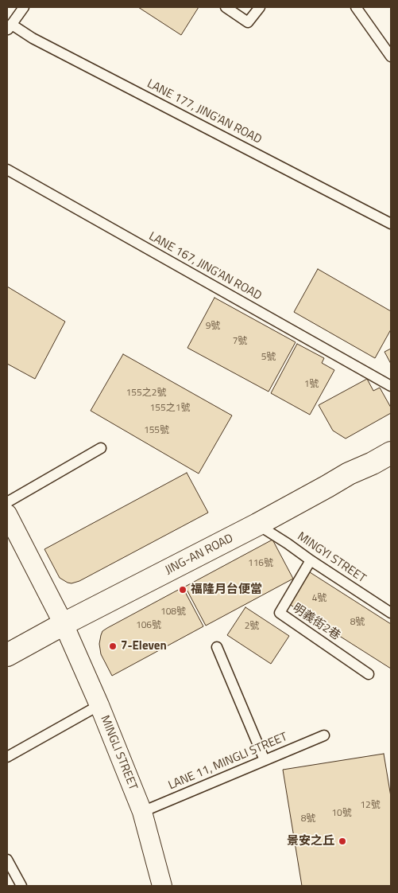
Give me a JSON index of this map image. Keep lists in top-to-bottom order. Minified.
{"streets":{"main road":["JING-AN ROAD"],"street":["MINGLI STREET"],"lane":["LANE 177, JING'AN ROAD","LANE 167, JING'AN ROAD","MINGYI STREET","明義街2巷","LANE 11, MINGLI STREET"]},"crossings":[["JING-AN ROAD","MINGYI STREET"],["JING-AN ROAD","MINGLI STREET"],["MINGYI STREET","明義街2巷"],["MINGLI STREET","LANE 11, MINGLI STREET"]],"places":["福隆月台便當","7-Eleven","景安之丘"],"house_numbers":["9號","7號","5號","1號","155之2號","155之1號","155號","116號","4號","108號","8號","106號","2號","12號","10號","8號"]}
